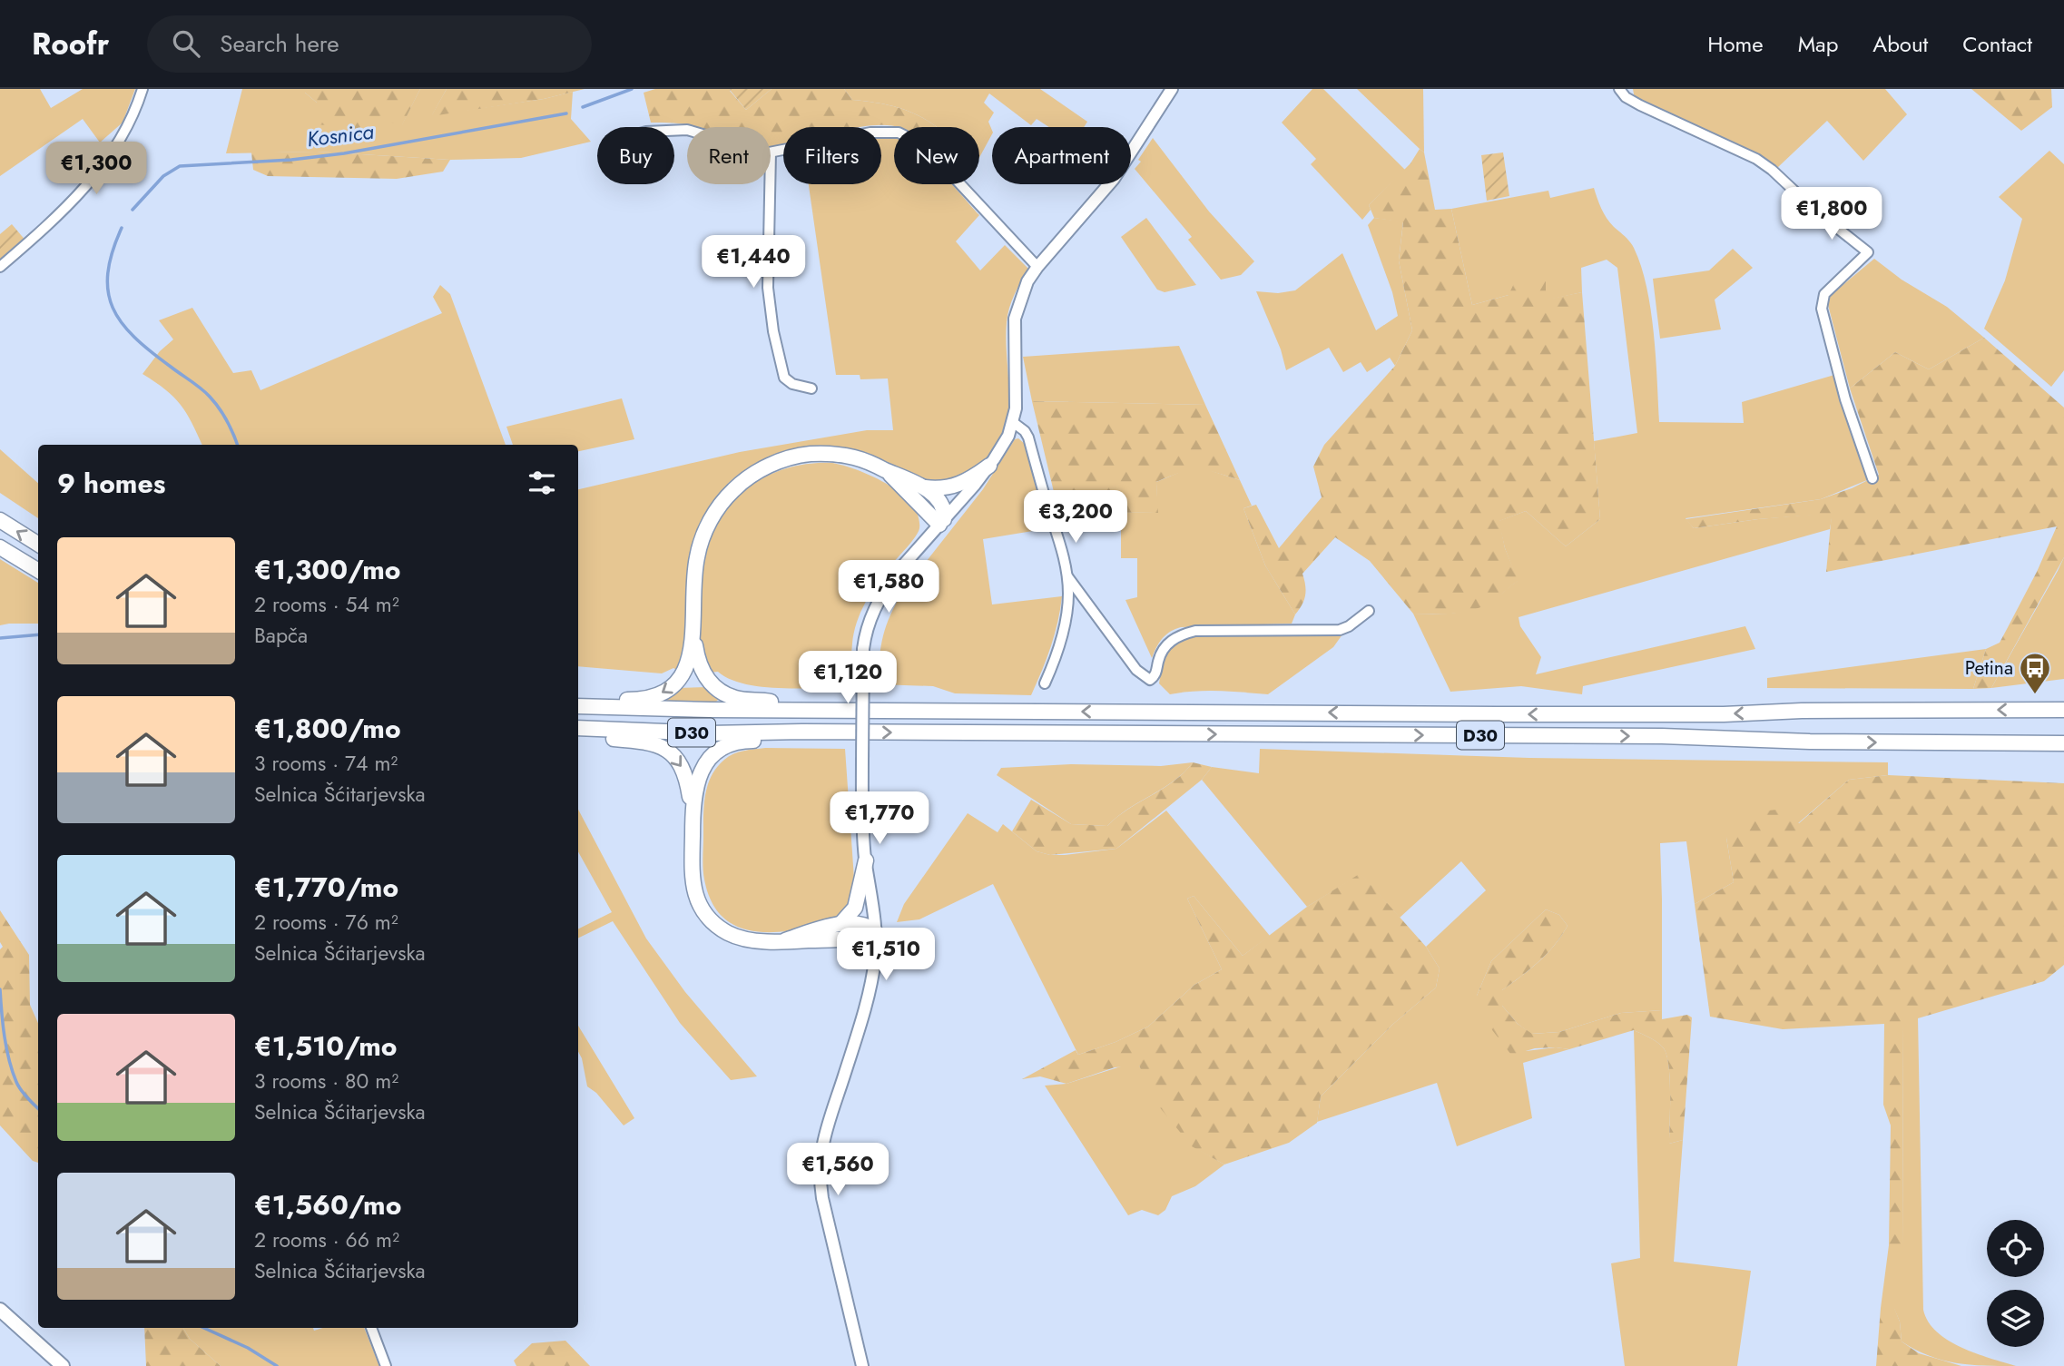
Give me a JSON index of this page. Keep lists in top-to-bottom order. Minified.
{"streets":{"main road":["D30"]},"water":["Kosnica"],"places":{"bus stop":["Petina"]},"page":{"header":"Roofr","search":"Search here","nav":["Home","Map","About","Contact"],"chip":["Buy","Rent","Filters","New","Apartment"],"price":["€1,300","€1,800","€1,440","€3,200","€1,580","€1,120","€1,770","€1,510","€1,560"],"heading":"9 homes","list":[{"name":"€1,300/mo","note":"2 rooms · 54 m² · Bapča"},{"name":"€1,800/mo","note":"3 rooms · 74 m² · Selnica Šćitarjevska"},{"name":"€1,770/mo","note":"2 rooms · 76 m² · Selnica Šćitarjevska"},{"name":"€1,510/mo","note":"3 rooms · 80 m² · Selnica Šćitarjevska"},{"name":"€1,560/mo","note":"2 rooms · 66 m² · Selnica Šćitarjevska"}]}}
